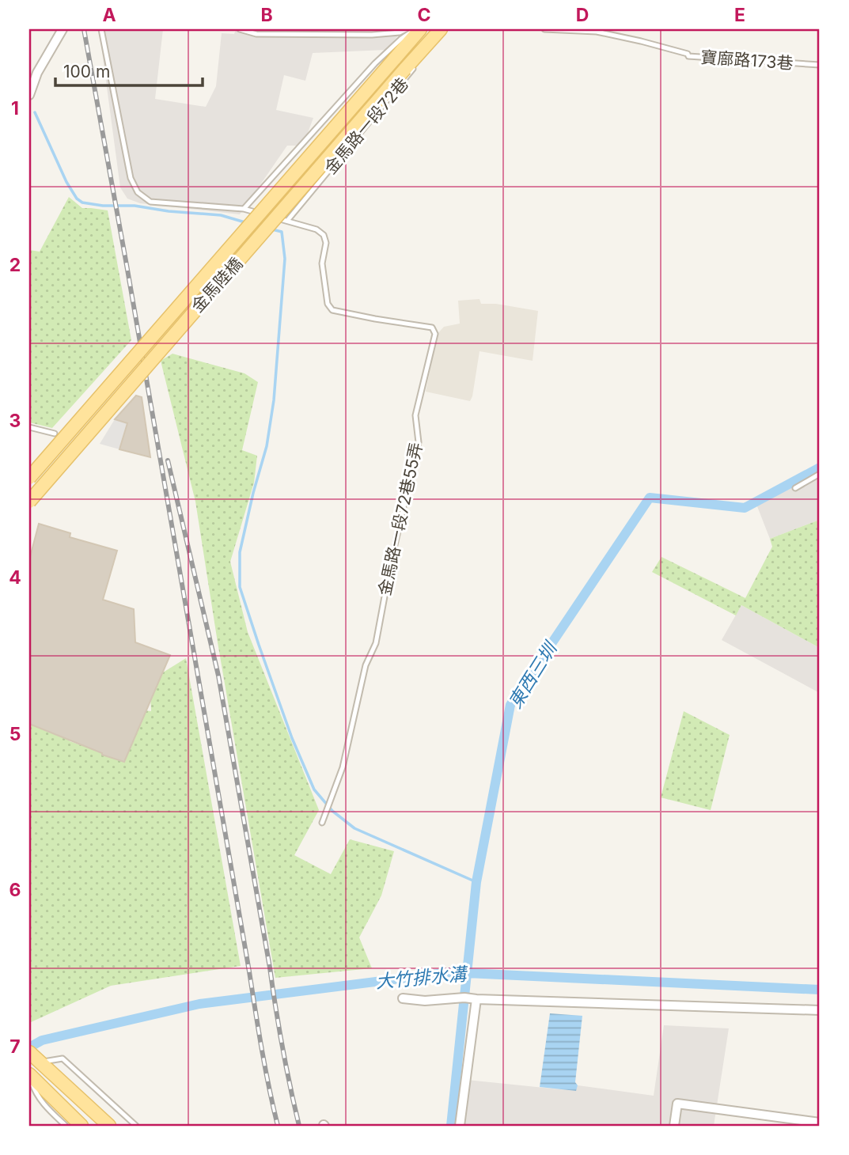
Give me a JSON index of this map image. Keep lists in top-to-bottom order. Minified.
{"streets":{"main road":["金馬陸橋"],"lane":["寶廍路173巷","金馬路一段72巷","金馬路一段72巷55弄"]},"crossings":[["金馬路一段72巷","金馬陸橋"],["金馬路一段72巷","金馬路一段72巷55弄"]],"water":["東西三圳","大竹排水溝"],"scale_bar":"100 m","grid":{"columns":["A","B","C","D","E"],"rows":["1","2","3","4","5","6","7"]}}
